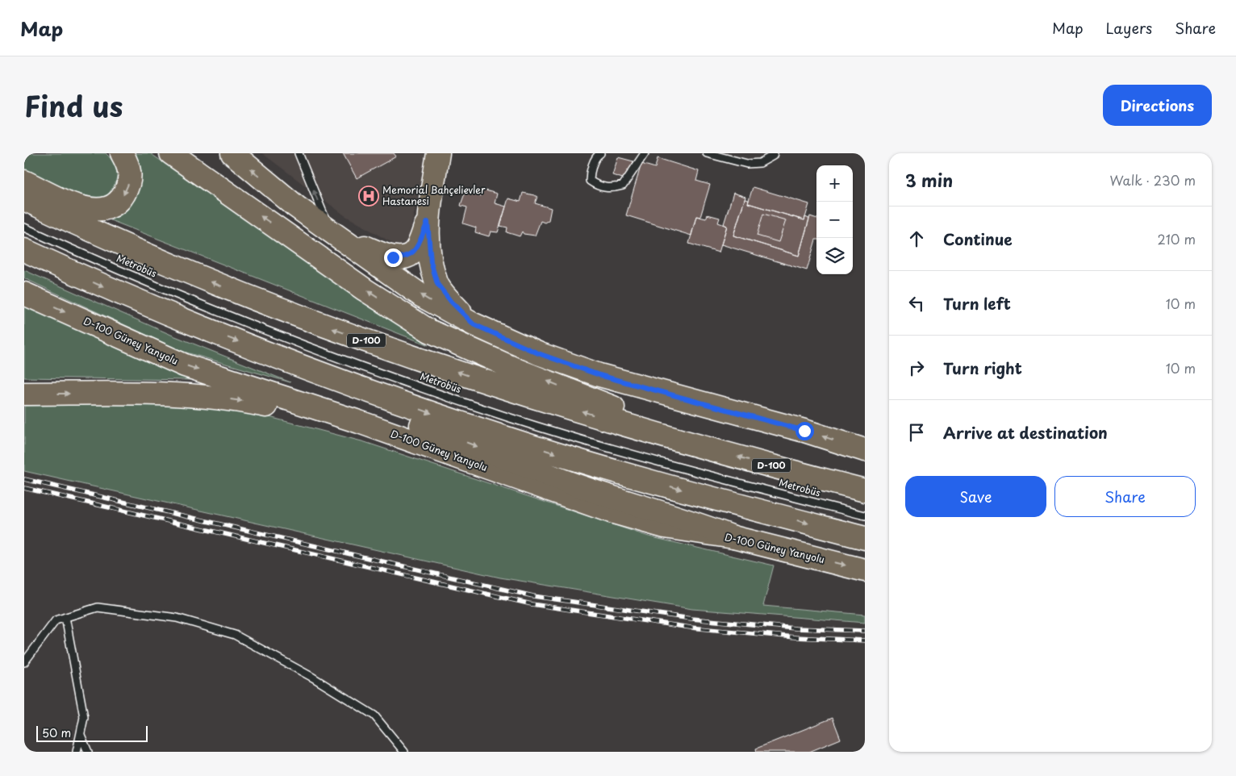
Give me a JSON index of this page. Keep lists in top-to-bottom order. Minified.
{"streets":{"main road":["D-100","D-100 Güney Yanyolu"],"lane":["Metrobüs"]},"places":{"hospital":["Memorial Bahçelievler Hastanesi"]},"scale_bar":"50 m","page":{"header":"Map","nav":["Map","Layers","Share"],"title":"Find us","buttons":["Directions",["Save","Share"]],"heading":["3 min","Walk · 230 m"],"map_buttons":["+","−"],"list":[["Continue","210 m"],["Turn left","10 m"],["Turn right","10 m"],"Arrive at destination"],"scale":"50 m"}}
